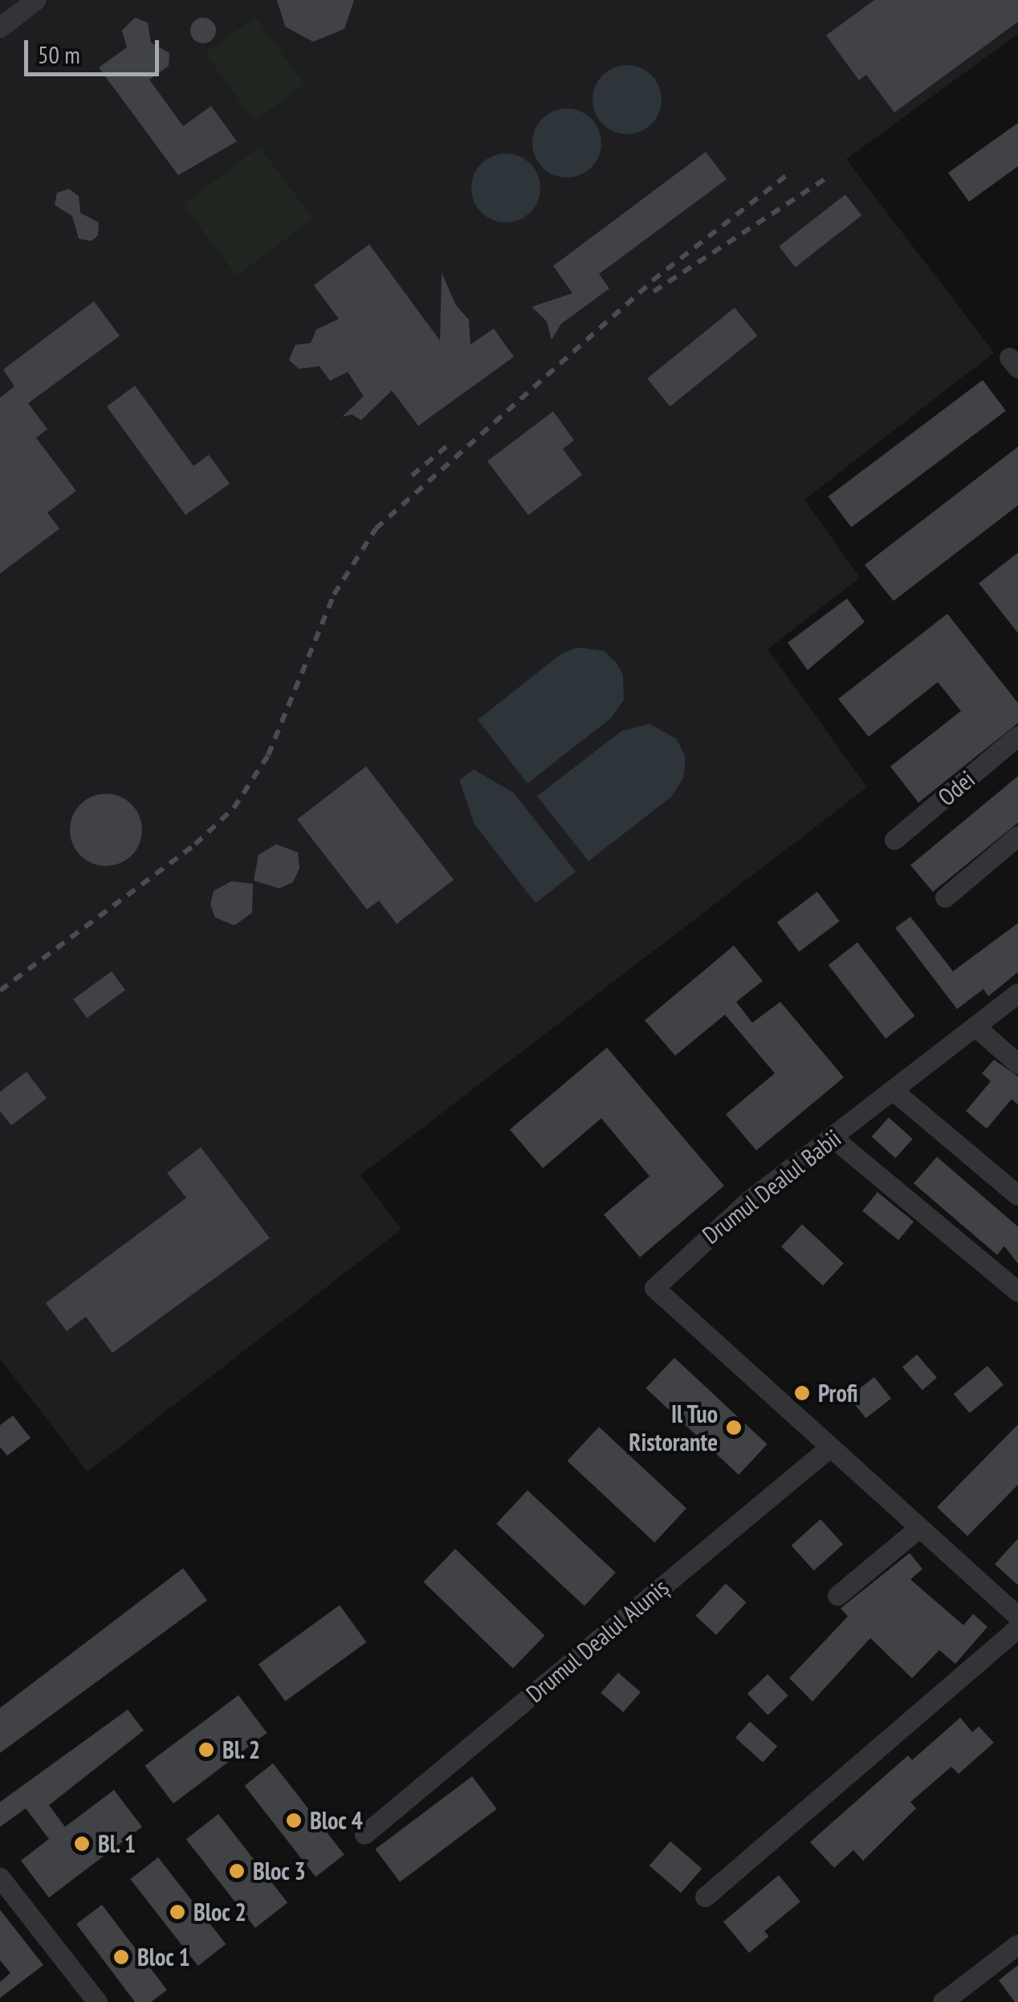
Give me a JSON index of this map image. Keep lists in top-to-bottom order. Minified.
{"streets":{"street":["Odei","Drumul Dealul Babii","Drumul Dealul Aluniș"]},"crossings":[["Drumul Dealul Babii","Drumul Dealul Aluniș"]],"places":["Profi","Il Tuo Ristorante","Bl. 2","Bloc 4","Bl. 1","Bloc 3","Bloc 2","Bloc 1"],"scale_bar":"50 m"}
